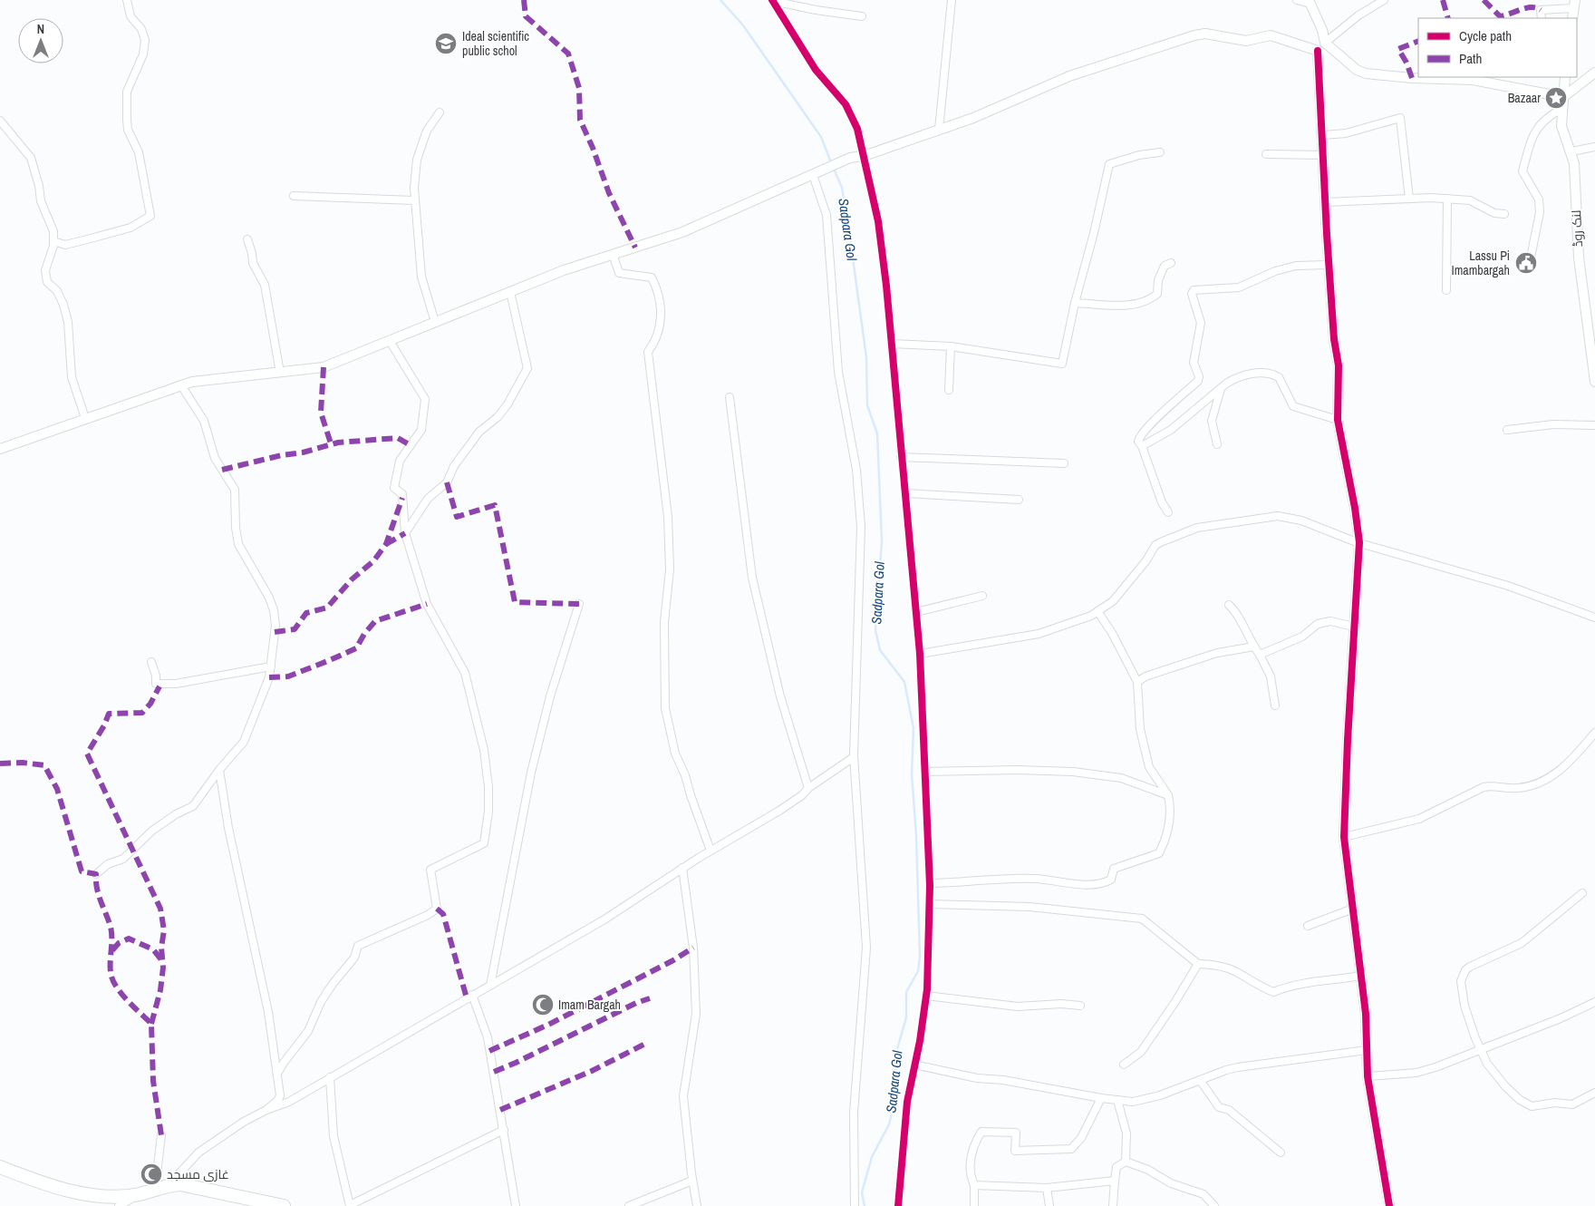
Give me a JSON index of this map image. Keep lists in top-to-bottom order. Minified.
{"streets":{"main road":["لنک روڈ"]},"water":["Sadpara Gol"],"places":{"school or university":["Ideal scientific public schol"],"place":["Bazaar"],"public building":["Lassu Pi Imambargah"],"mosque":["Imam Bargah","غازی مسجد"]},"legend":["Cycle path","Path"],"north":"top"}
